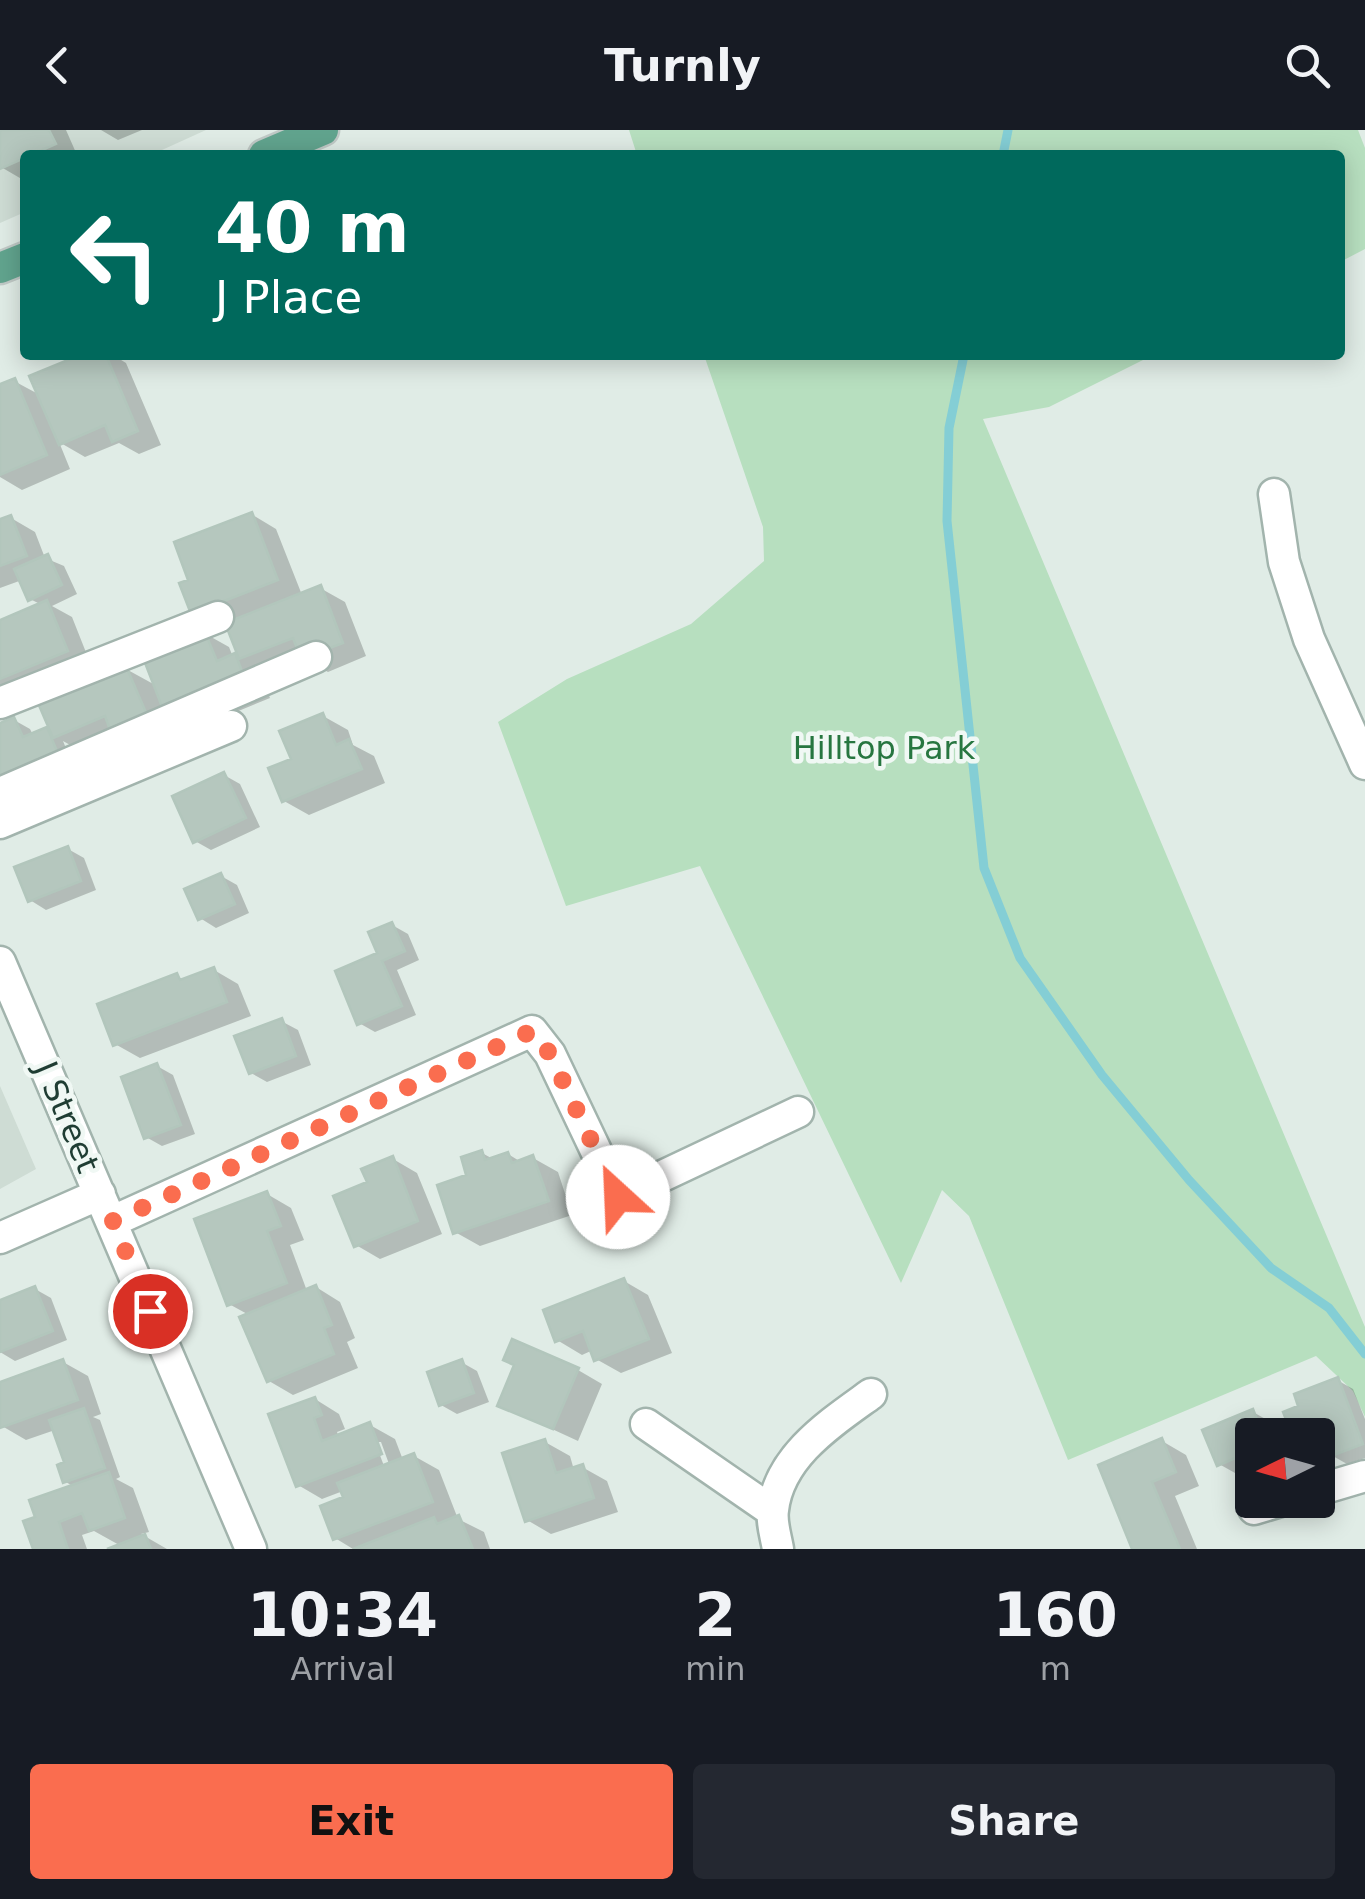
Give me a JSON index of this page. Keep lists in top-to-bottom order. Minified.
{"streets":{"street":["J Street"]},"parks":["Hilltop Park"],"north":"left","page":{"header":"Turnly","turn":["40 m","J Place"],"eta":["10:34","Arrival","2","min","160","m"],"buttons":["Exit","Share"]}}
